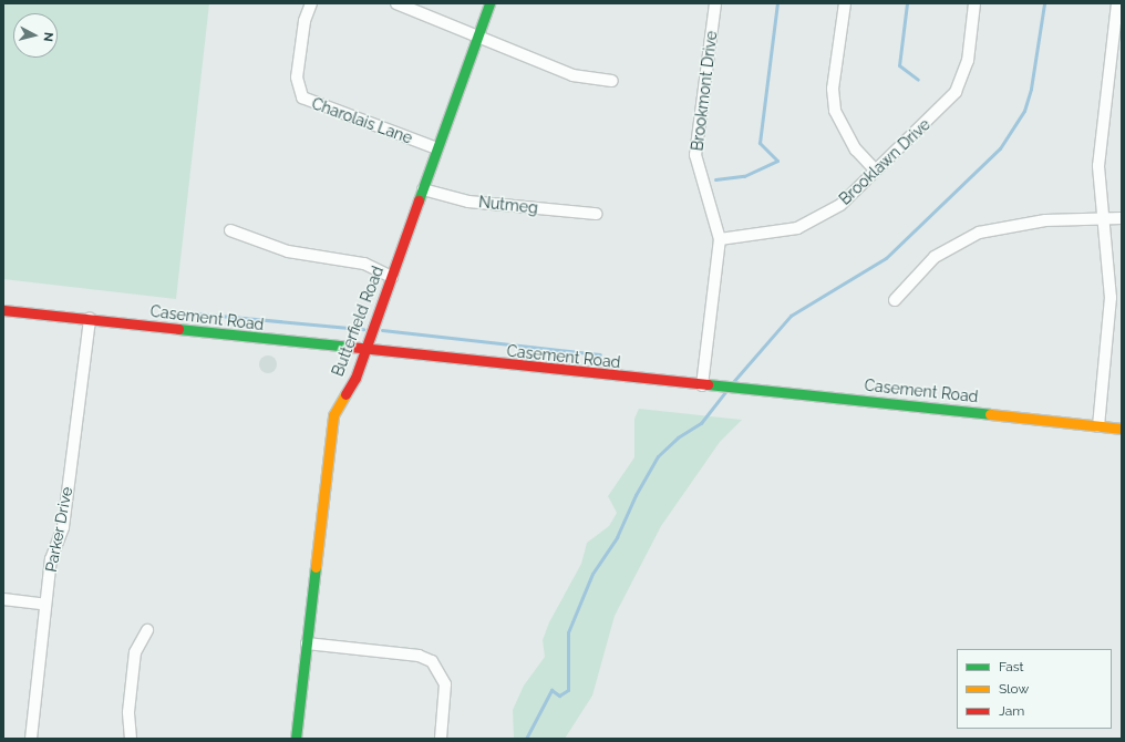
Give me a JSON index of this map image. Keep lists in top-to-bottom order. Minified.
{"streets":{"street":["Brookmont Drive","Charolais Lane","Brooklawn Drive","Nutmeg","Casement Road","Butterfield Road","Parker Drive"]},"crossings":[["Brookmont Drive","Brooklawn Drive"],["Brookmont Drive","Casement Road"],["Charolais Lane","Butterfield Road"],["Nutmeg","Butterfield Road"],["Casement Road","Butterfield Road"],["Casement Road","Parker Drive"]],"legend":["Fast","Slow","Jam"],"north":"right"}
